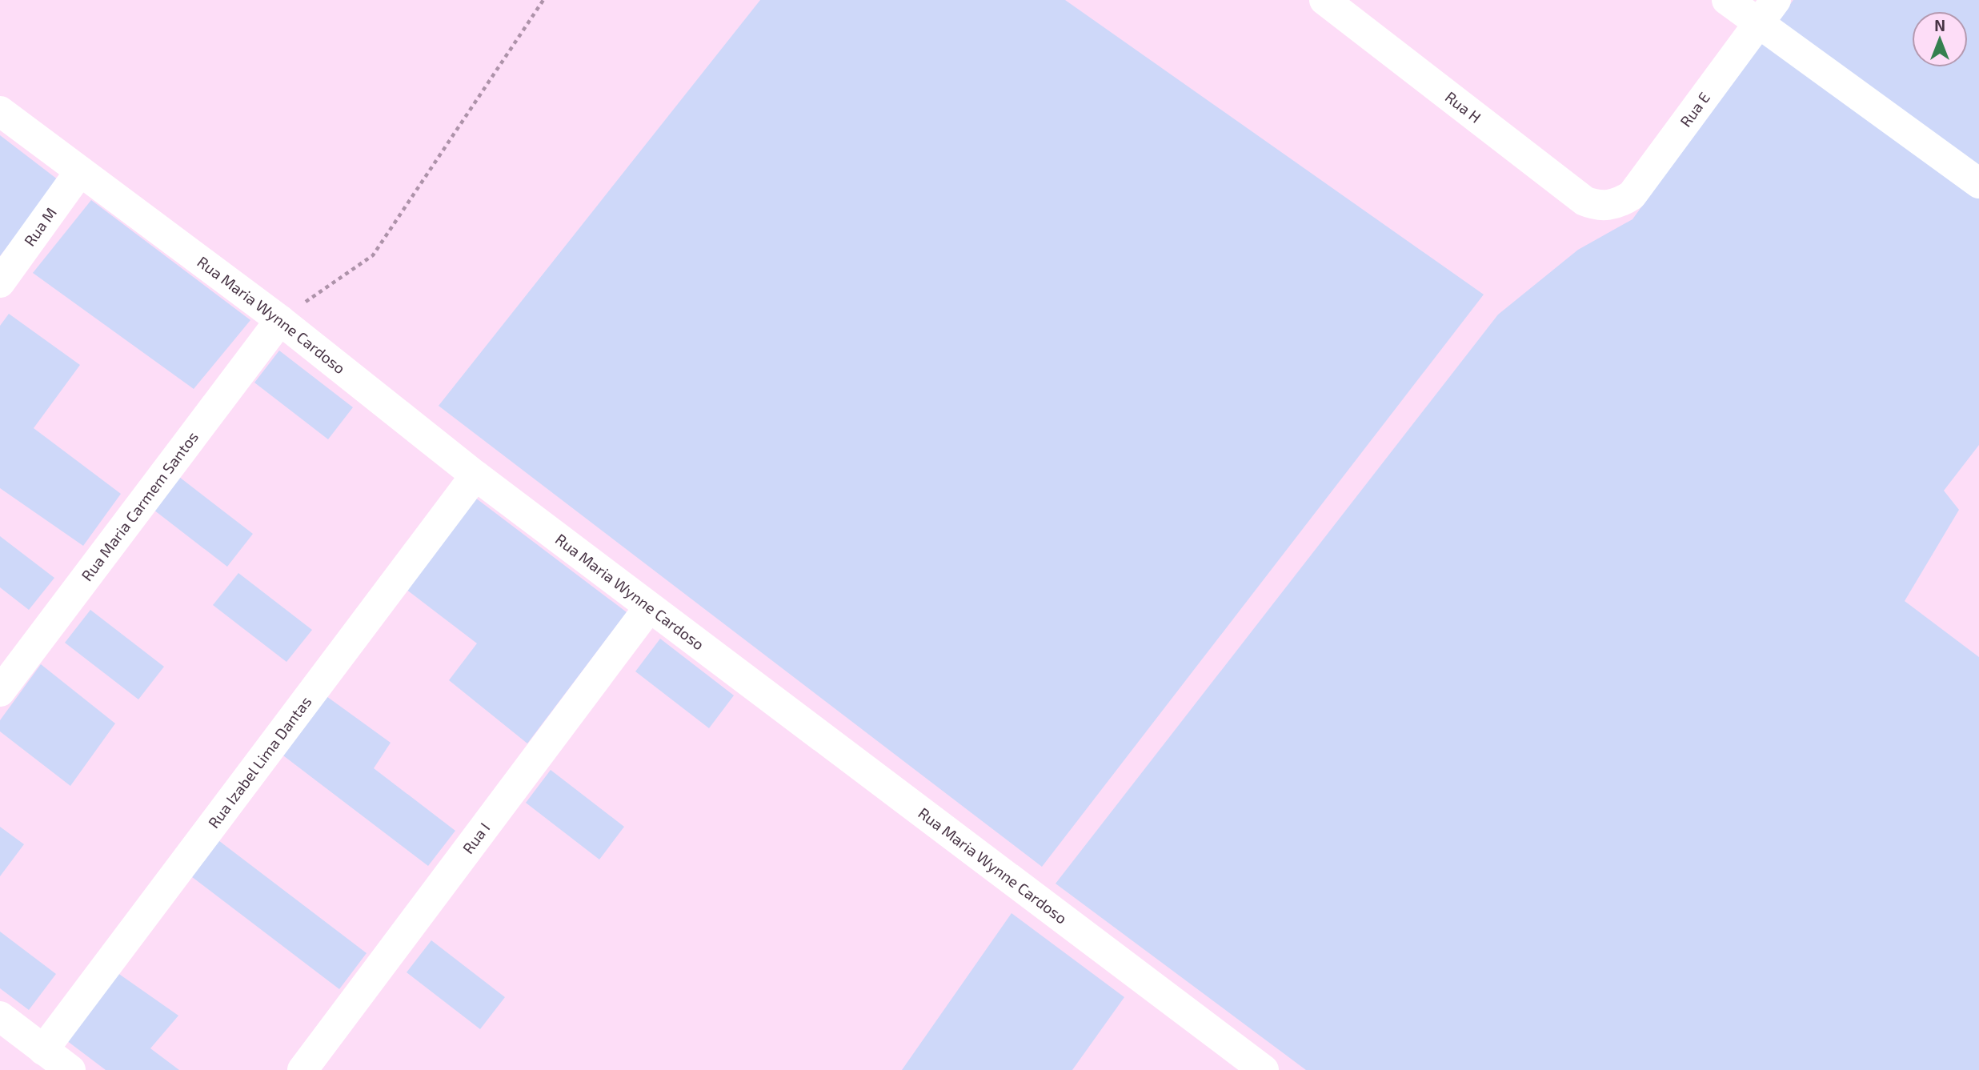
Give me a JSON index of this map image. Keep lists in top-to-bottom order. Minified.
{"streets":{"street":["Rua H","Rua E","Rua M","Rua Maria Wynne Cardoso","Rua Maria Carmem Santos","Rua Izabel Lima Dantas","Rua I"]},"crossings":[["Rua H","Rua E"],["Rua M","Rua Maria Wynne Cardoso"],["Rua Maria Wynne Cardoso","Rua Maria Carmem Santos"],["Rua Maria Wynne Cardoso","Rua Izabel Lima Dantas"],["Rua Maria Wynne Cardoso","Rua I"]],"north":"top"}
